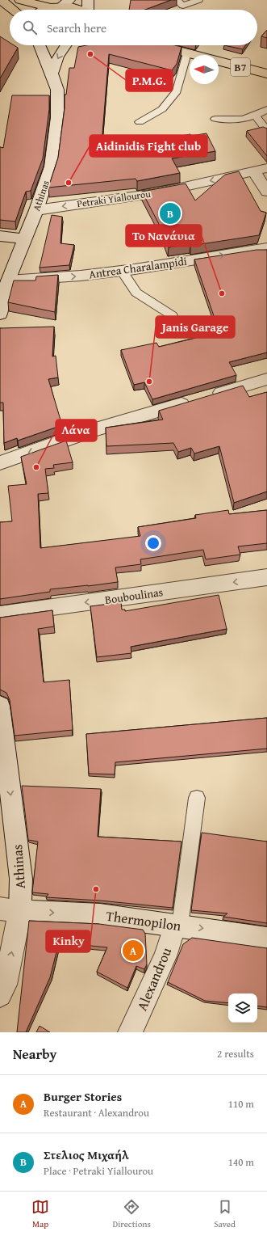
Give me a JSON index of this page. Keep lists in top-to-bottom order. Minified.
{"streets":{"main road":["B7"],"street":["Athinas","Petraki Yiallourou","Antrea Charalampidi","Bouboulinas","Thermopilon","Alexandrou"]},"crossings":[["Athinas","Petraki Yiallourou"],["Athinas","Antrea Charalampidi"],["Athinas","Thermopilon"],["Thermopilon","Alexandrou"]],"one_way":["Petraki Yiallourou","Bouboulinas","Thermopilon"],"places":["P.M.G.","Aidinidis Fight club","Το Νανάυια","Janis Garage","Λάνα","Kinky"],"north":"left","page":{"search":"Search here","pins":["B","A"],"heading":["Nearby","2 results"],"list":[{"mark":"A","name":"Burger Stories","note":"Restaurant · Alexandrou","value":"110 m"},{"mark":"B","name":"Στελιος Μιχαήλ","note":"Place · Petraki Yiallourou","value":"140 m"}],"nav":["Map","Directions","Saved"]}}
